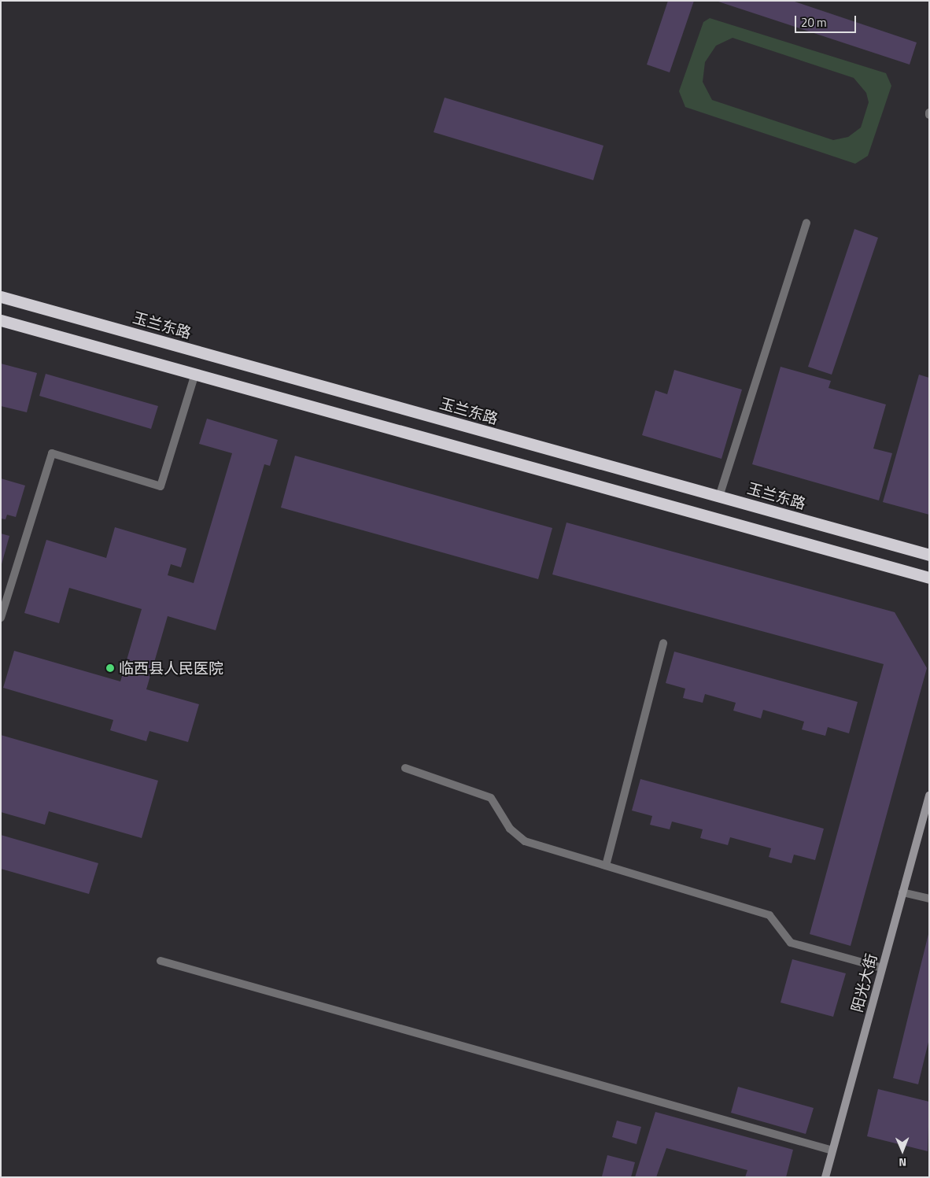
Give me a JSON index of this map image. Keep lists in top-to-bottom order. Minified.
{"streets":{"highway":["玉兰东路"],"street":["阳光大街"]},"places":["临西县人民医院"],"scale_bar":"20 m","north":"bottom"}
